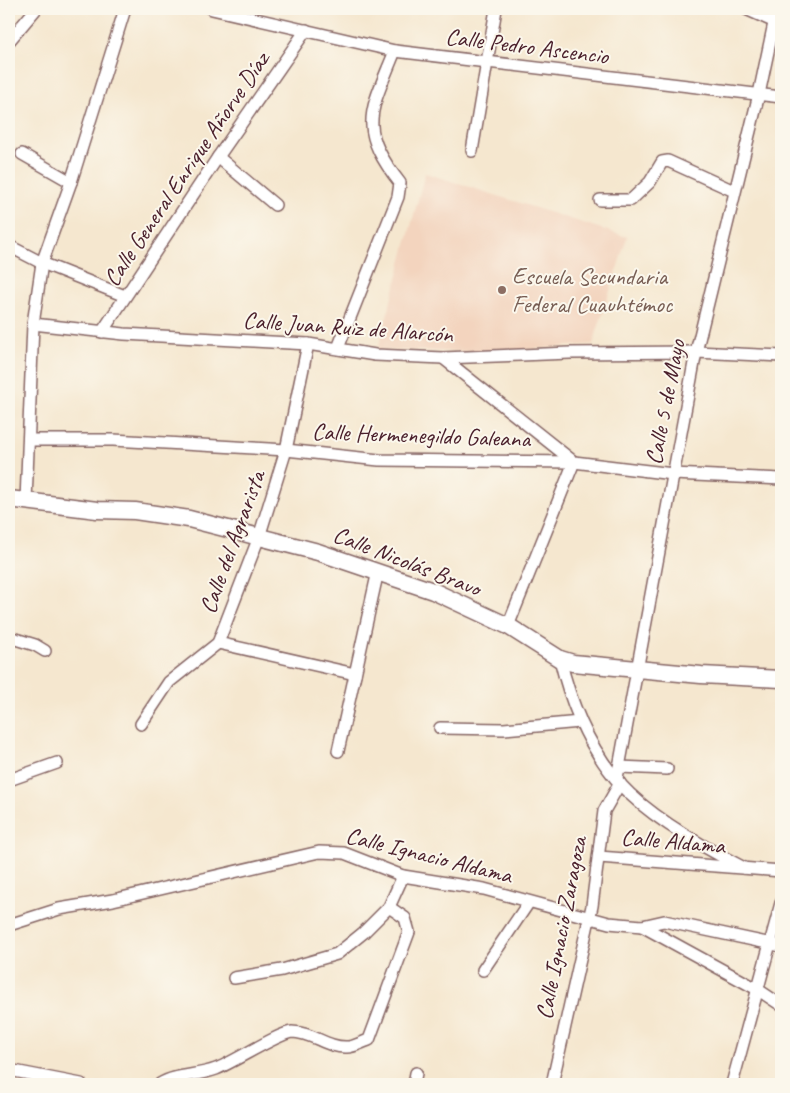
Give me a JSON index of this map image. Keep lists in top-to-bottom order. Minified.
{"streets":{"street":["Calle Pedro Ascencio","Calle General Enrique Añorve Díaz","Calle Juan Ruiz de Alarcón","Calle 5 de Mayo","Calle Hermenegildo Galeana","Calle del Agrarista","Calle Nicolás Bravo","Calle Aldama","Calle Ignacio Aldama","Calle Ignacio Zaragoza"]},"crossings":[["Calle Pedro Ascencio","Calle General Enrique Añorve Díaz"],["Calle Pedro Ascencio","Calle 5 de Mayo"],["Calle General Enrique Añorve Díaz","Calle Juan Ruiz de Alarcón"],["Calle Juan Ruiz de Alarcón","Calle 5 de Mayo"],["Calle Juan Ruiz de Alarcón","Calle del Agrarista"],["Calle 5 de Mayo","Calle Hermenegildo Galeana"],["Calle 5 de Mayo","Calle Nicolás Bravo"],["Calle 5 de Mayo","Calle Ignacio Zaragoza"],["Calle Hermenegildo Galeana","Calle del Agrarista"],["Calle del Agrarista","Calle Nicolás Bravo"],["Calle Aldama","Calle Ignacio Zaragoza"],["Calle Ignacio Aldama","Calle Ignacio Zaragoza"]],"places":["Escuela Secundaria Federal Cuauhtémoc"]}
